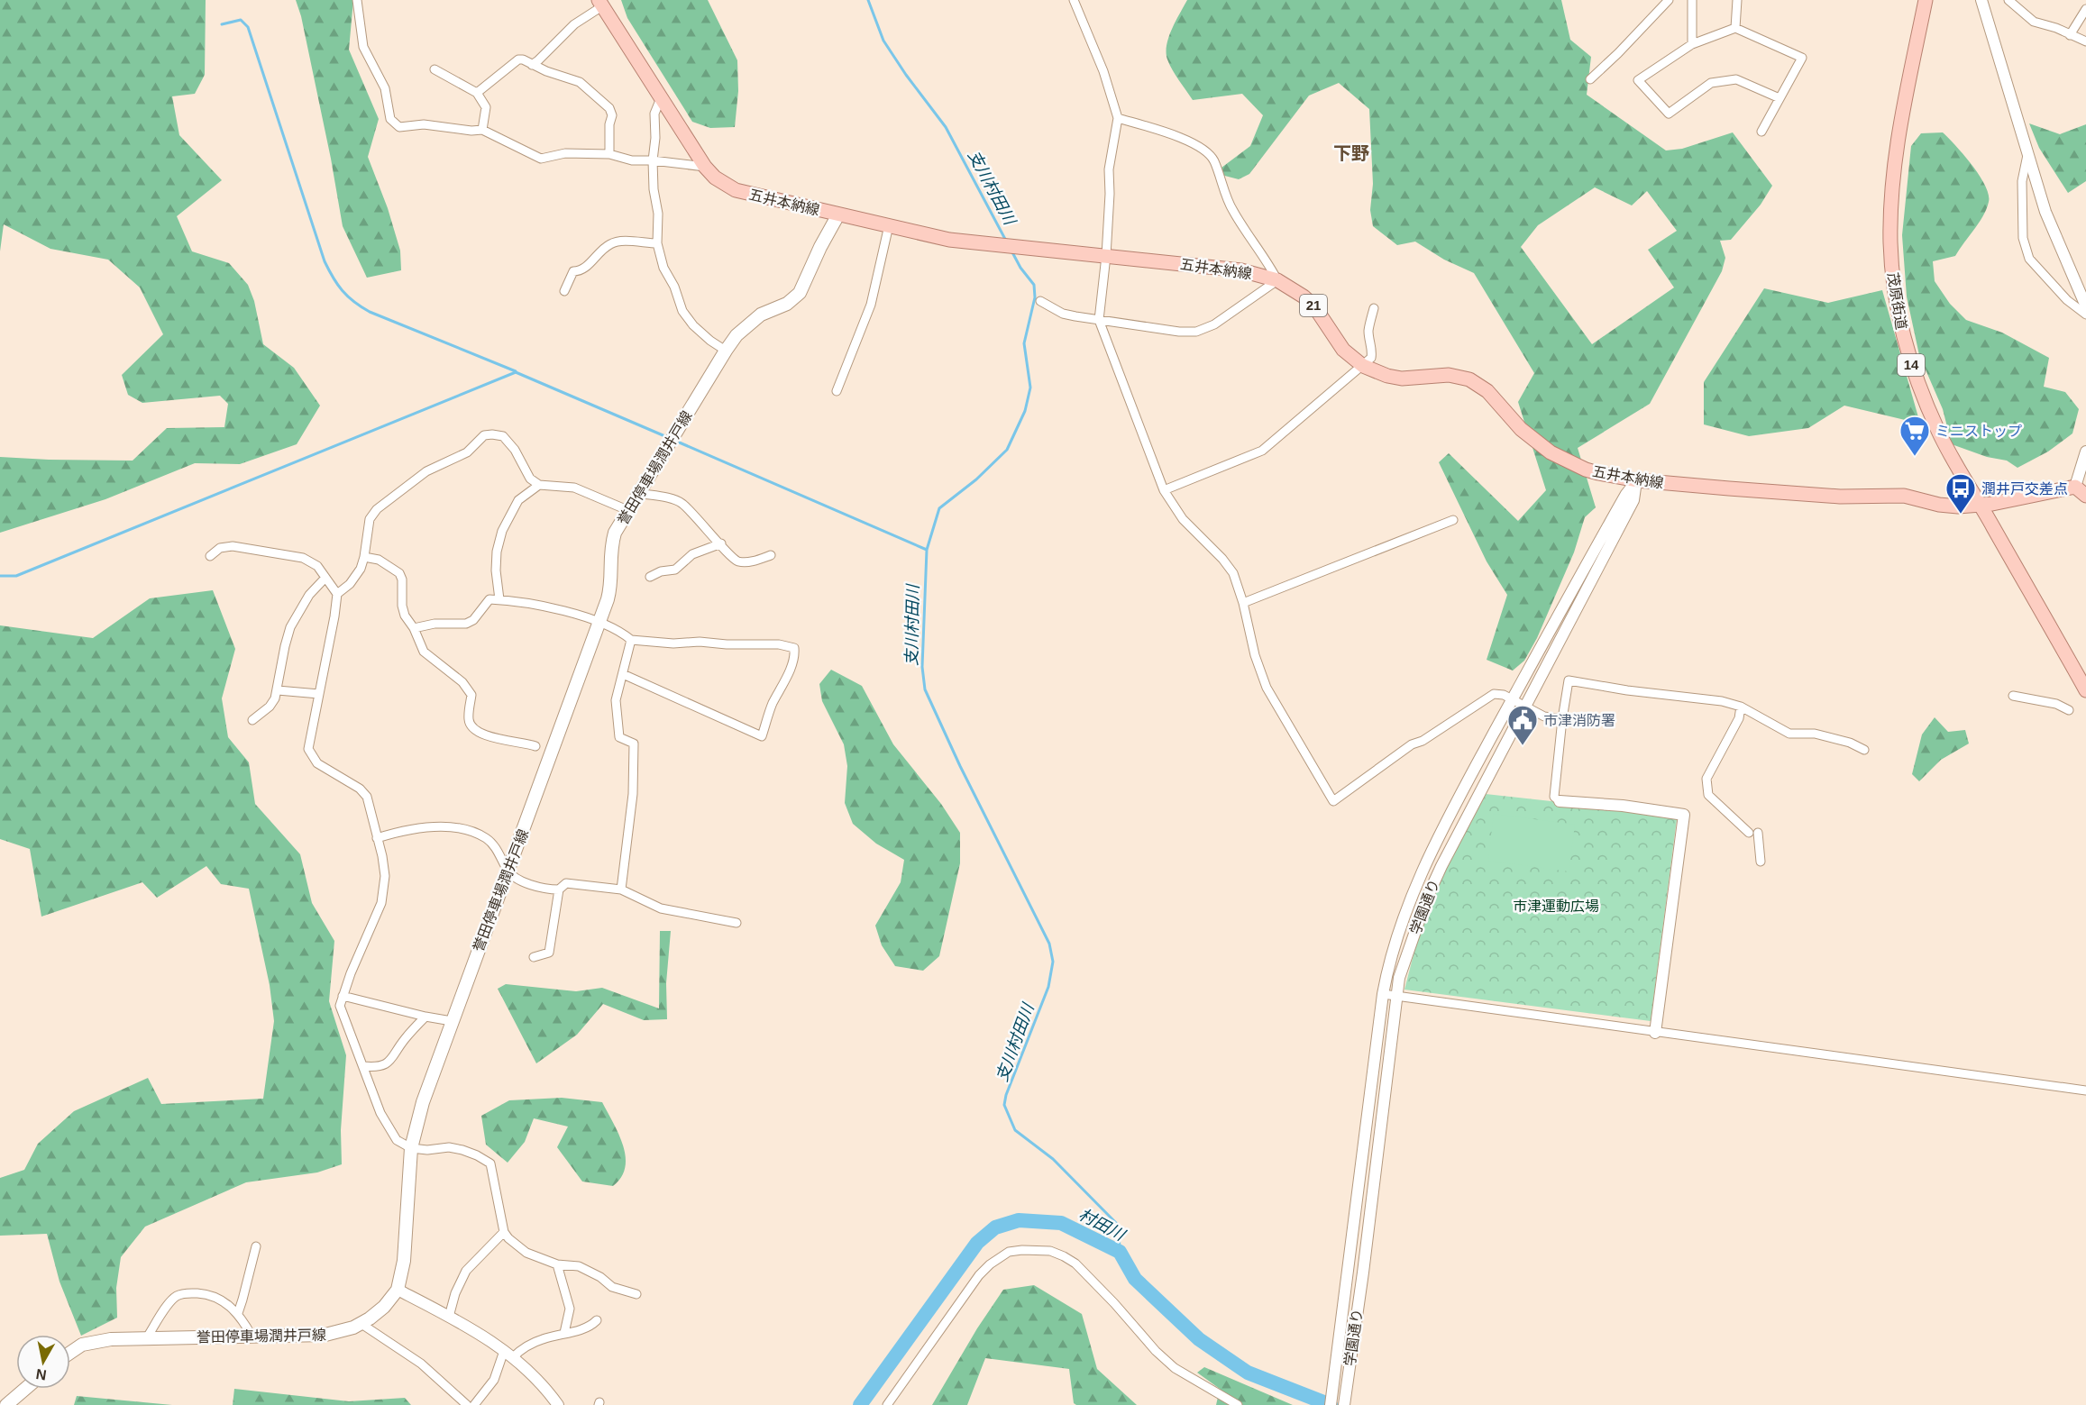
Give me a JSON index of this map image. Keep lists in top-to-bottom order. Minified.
{"streets":{"main road":["五井本納線","茂原街道","21","14","誉田停車場潤井戸線"],"street":["学園通り"]},"crossings":[["五井本納線","茂原街道"],["五井本納線","誉田停車場潤井戸線"],["五井本納線","学園通り"]],"districts":["下野"],"water":["支川村田川","村田川"],"parks":["市津運動広場"],"places":{"supermarket":["ミニストップ"],"bus stop":["潤井戸交差点"],"public building":["市津消防署"]},"north":"bottom"}
